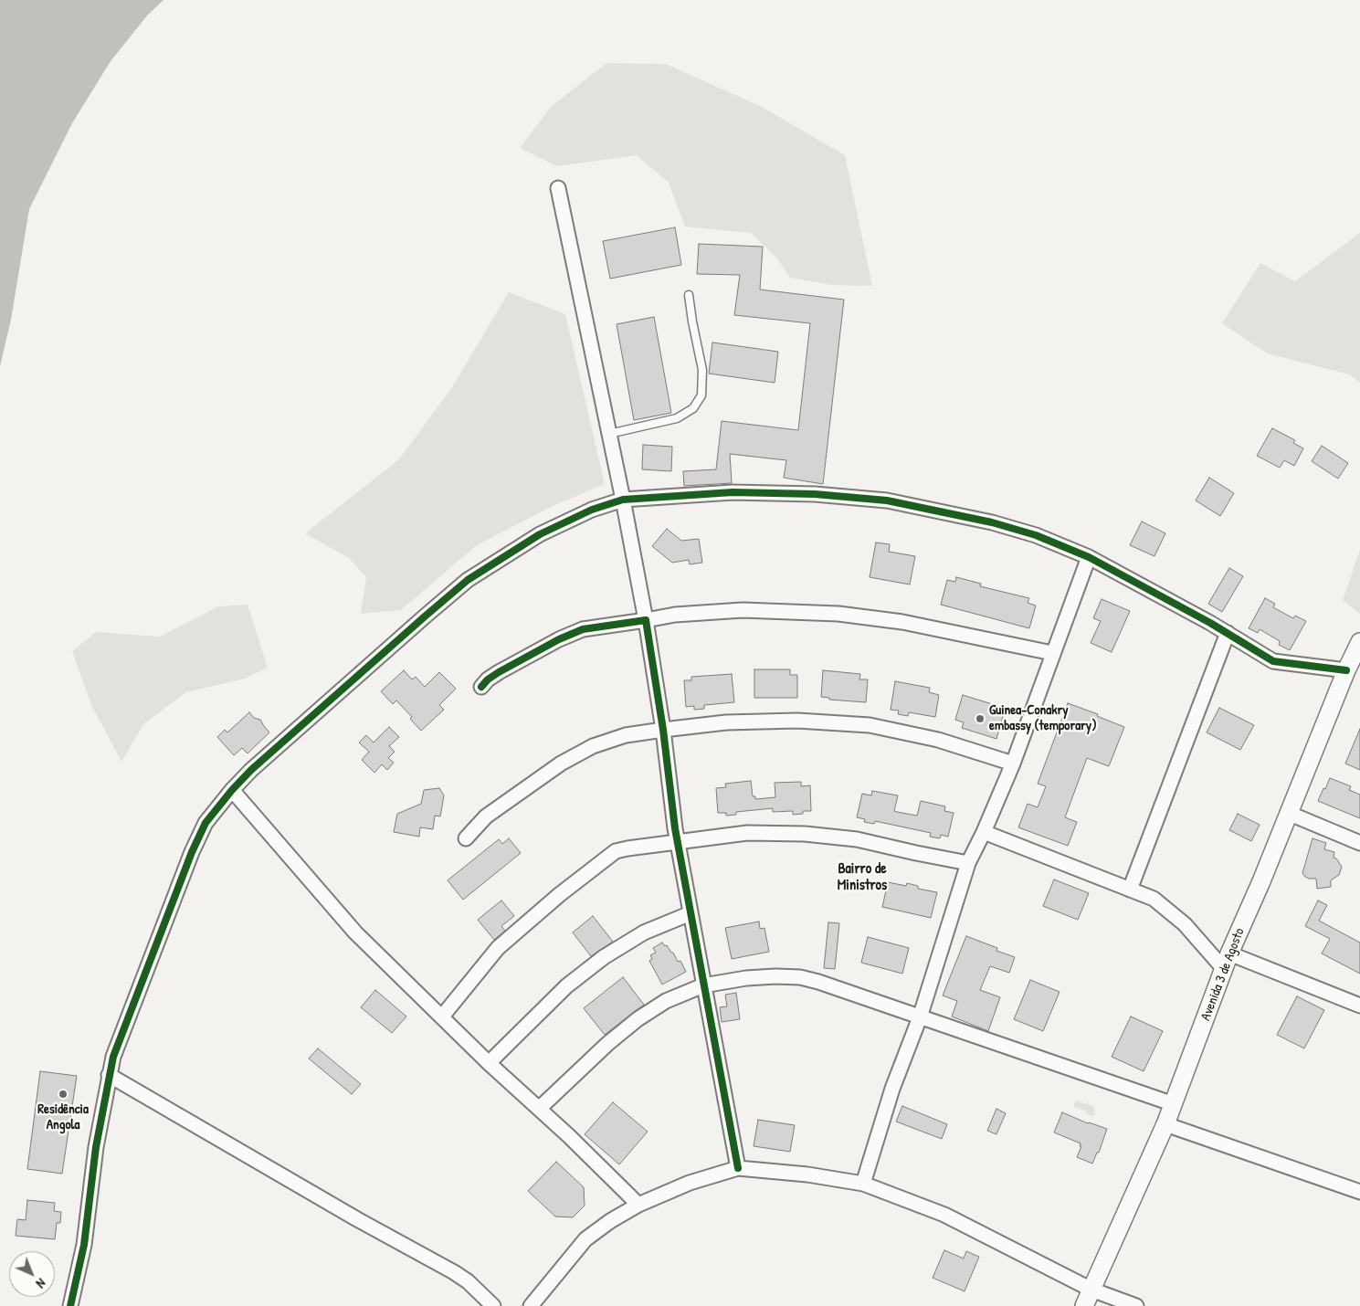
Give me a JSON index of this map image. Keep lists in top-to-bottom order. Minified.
{"streets":{"street":["Avenida 3 de Agosto"]},"districts":["Bairro de Ministros"],"places":["Guinea-Conakry embassy (temporary)","Residência Angola"],"north":"bottom right"}
